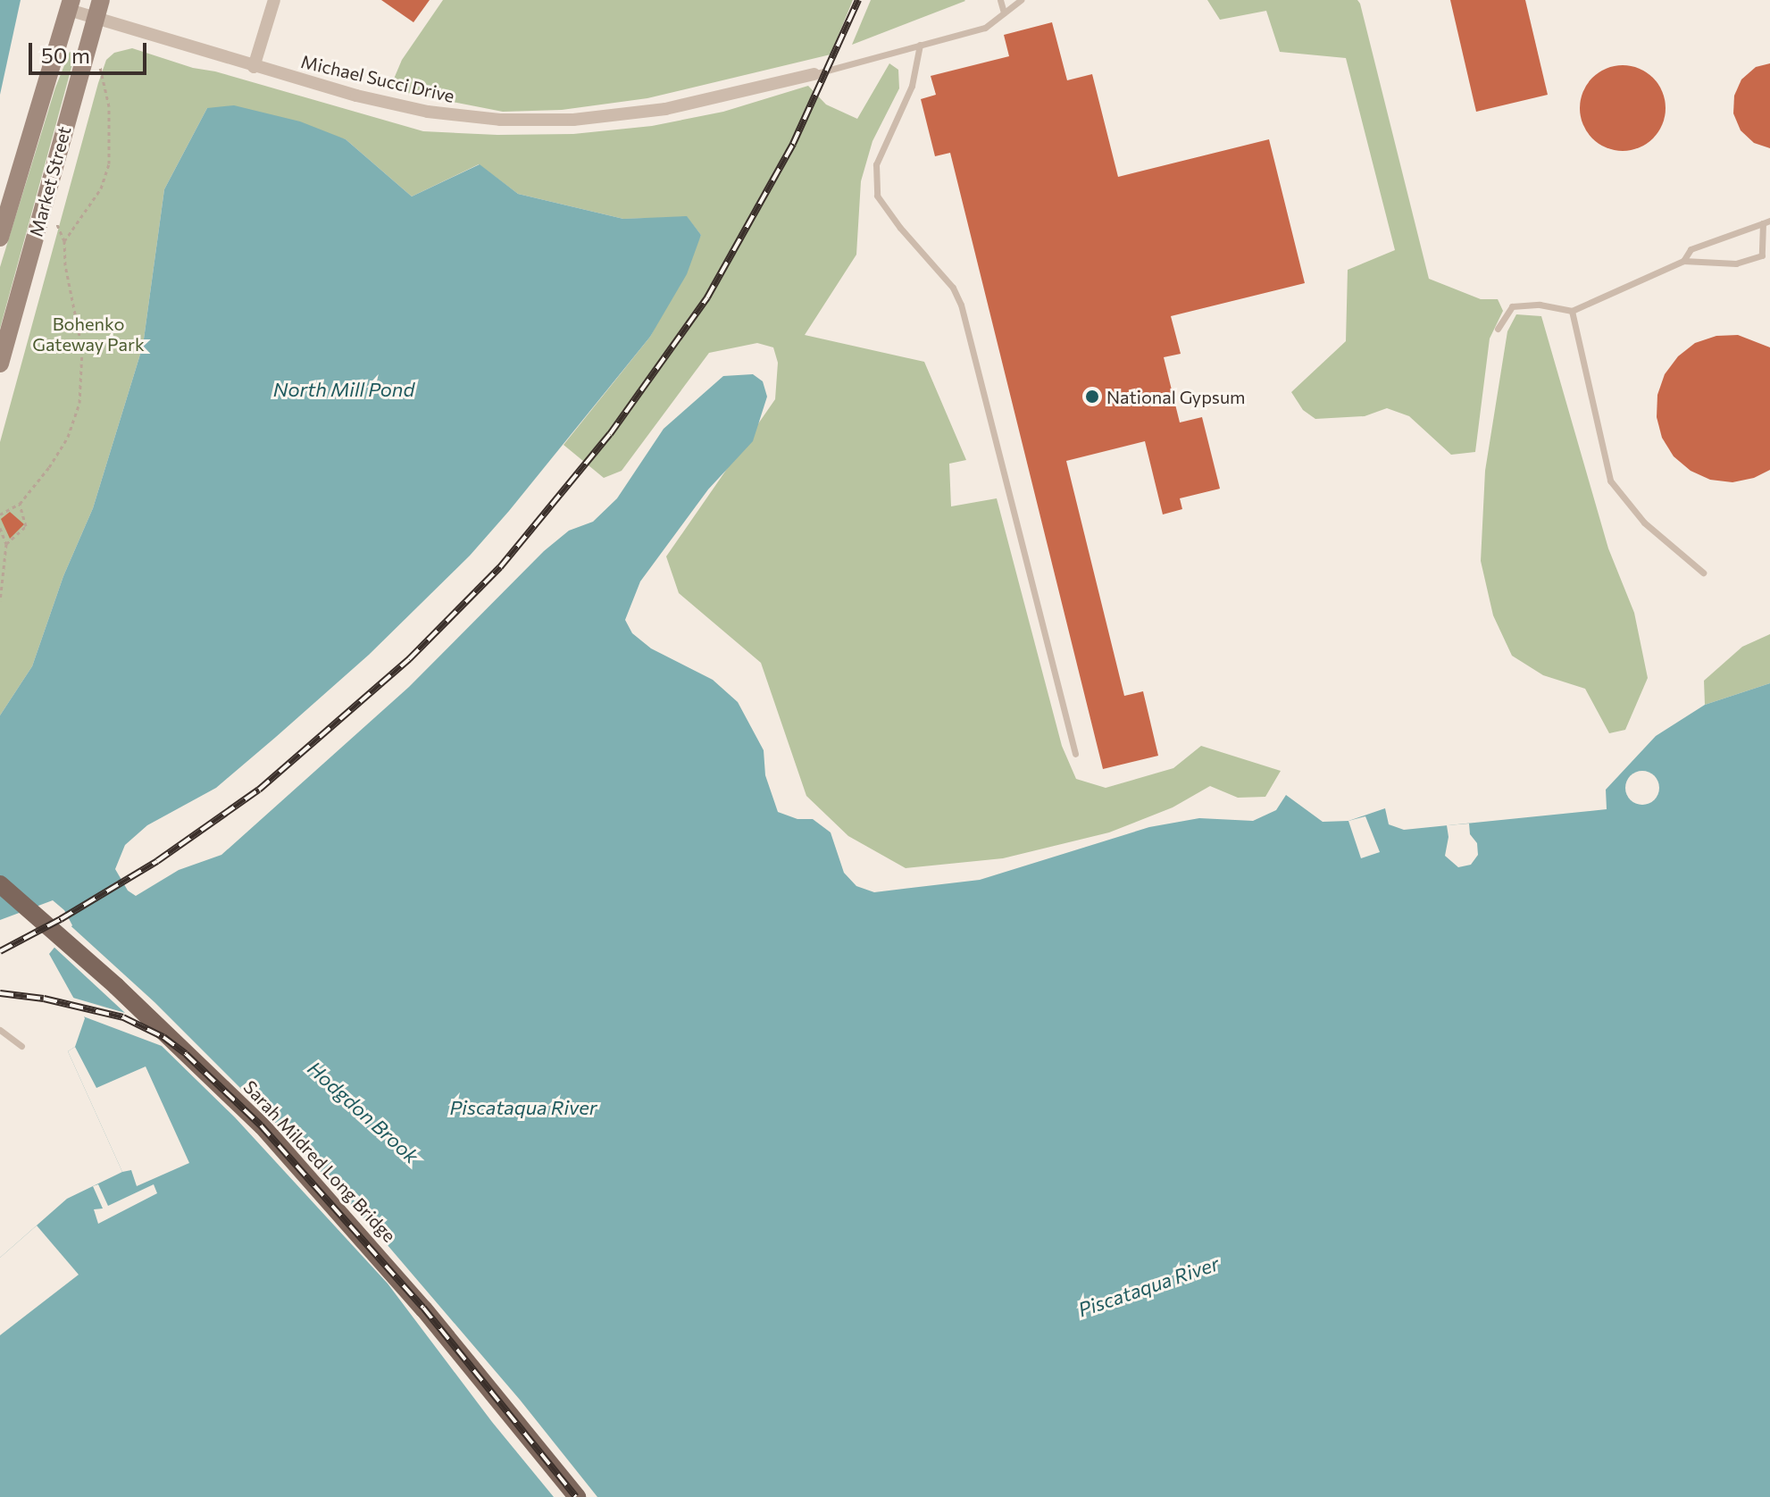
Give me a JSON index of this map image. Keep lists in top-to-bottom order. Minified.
{"streets":{"main road":["Market Street","Sarah Mildred Long Bridge"],"street":["Michael Succi Drive"]},"crossings":[["Michael Succi Drive","Market Street"]],"water":["North Mill Pond","Piscataqua River","Hodgdon Brook"],"parks":["Bohenko Gateway Park"],"places":["National Gypsum"],"scale_bar":"50 m"}
